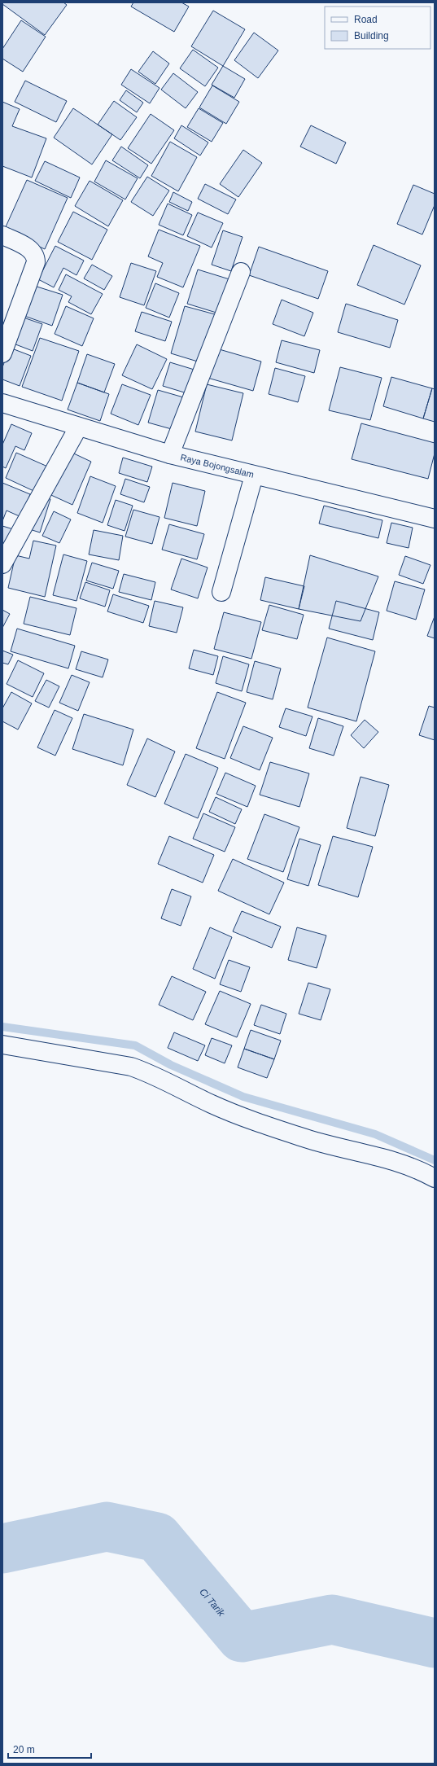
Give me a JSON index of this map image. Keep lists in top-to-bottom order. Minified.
{"streets":{"street":["Raya Bojongsalam"]},"water":["Ci Tarik"],"legend":["Road","Building"],"scale_bar":"20 m"}
